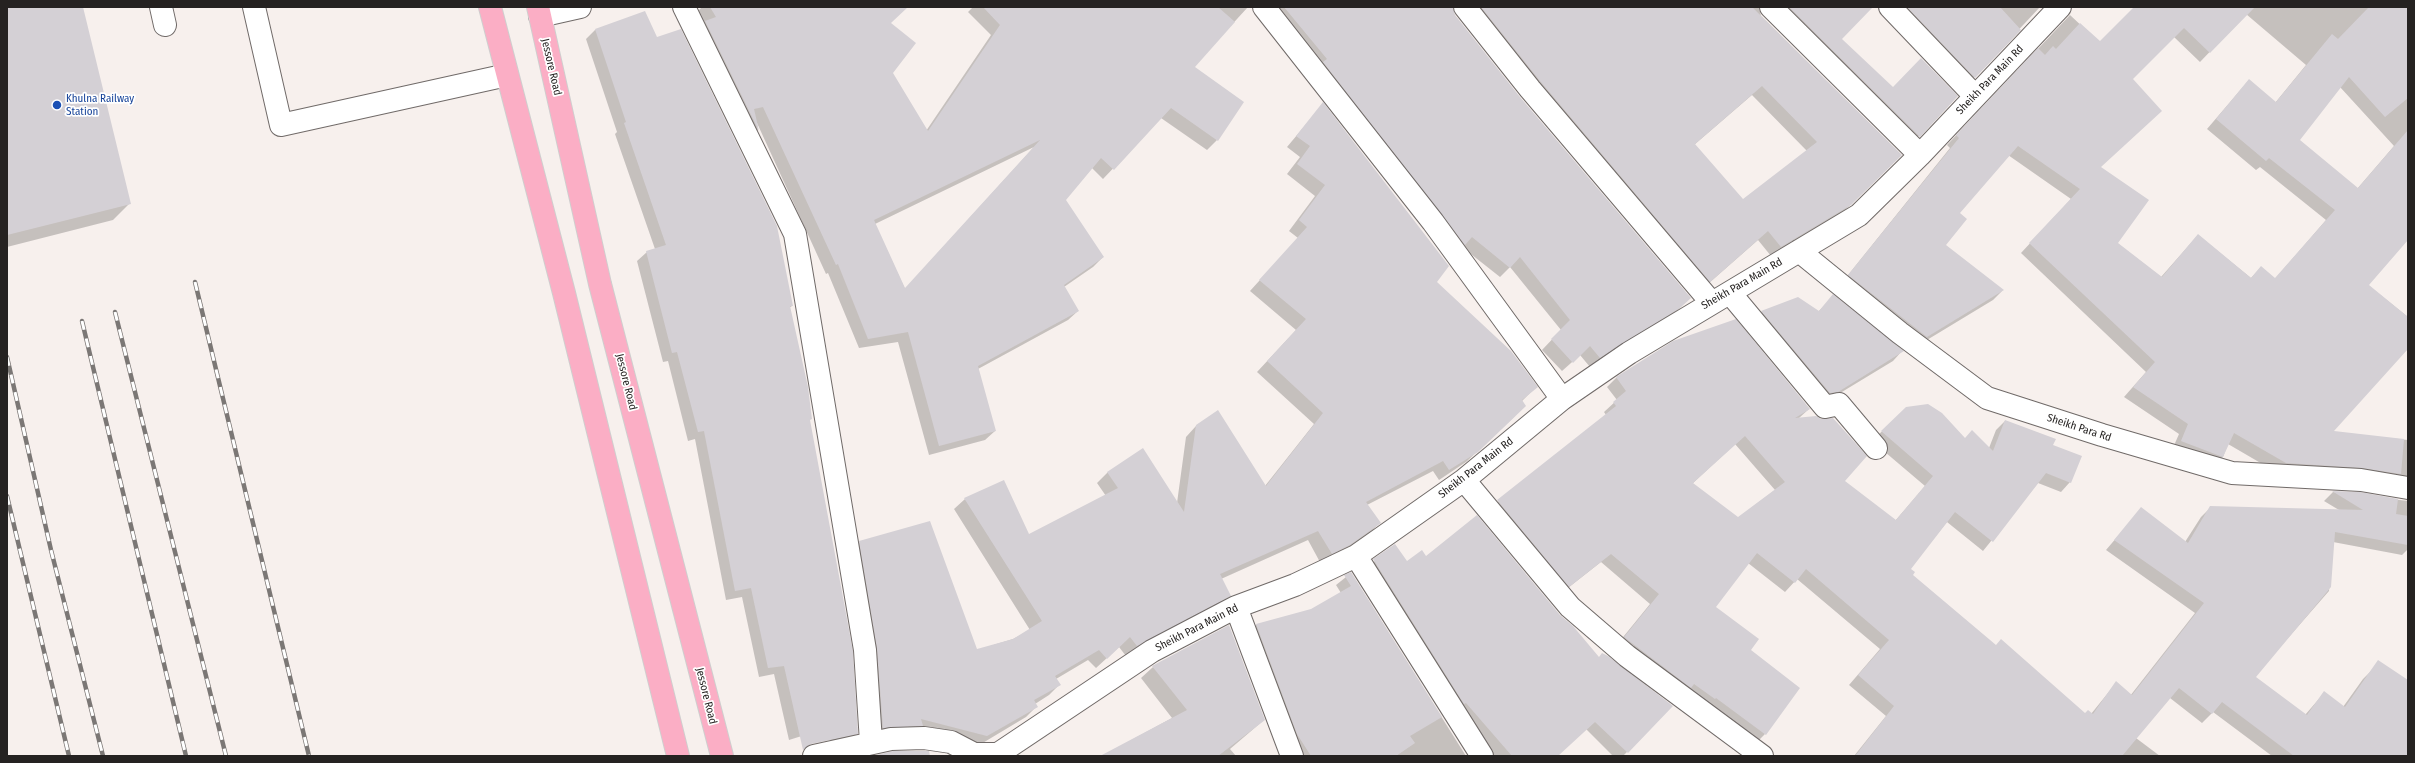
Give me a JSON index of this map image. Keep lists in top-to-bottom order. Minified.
{"streets":{"highway":["Jessore Road"],"street":["Sheikh Para Main Rd","Sheikh Para Rd"]},"crossings":[["Sheikh Para Main Rd","Sheikh Para Rd"]],"places":["Khulna Railway Station"]}
